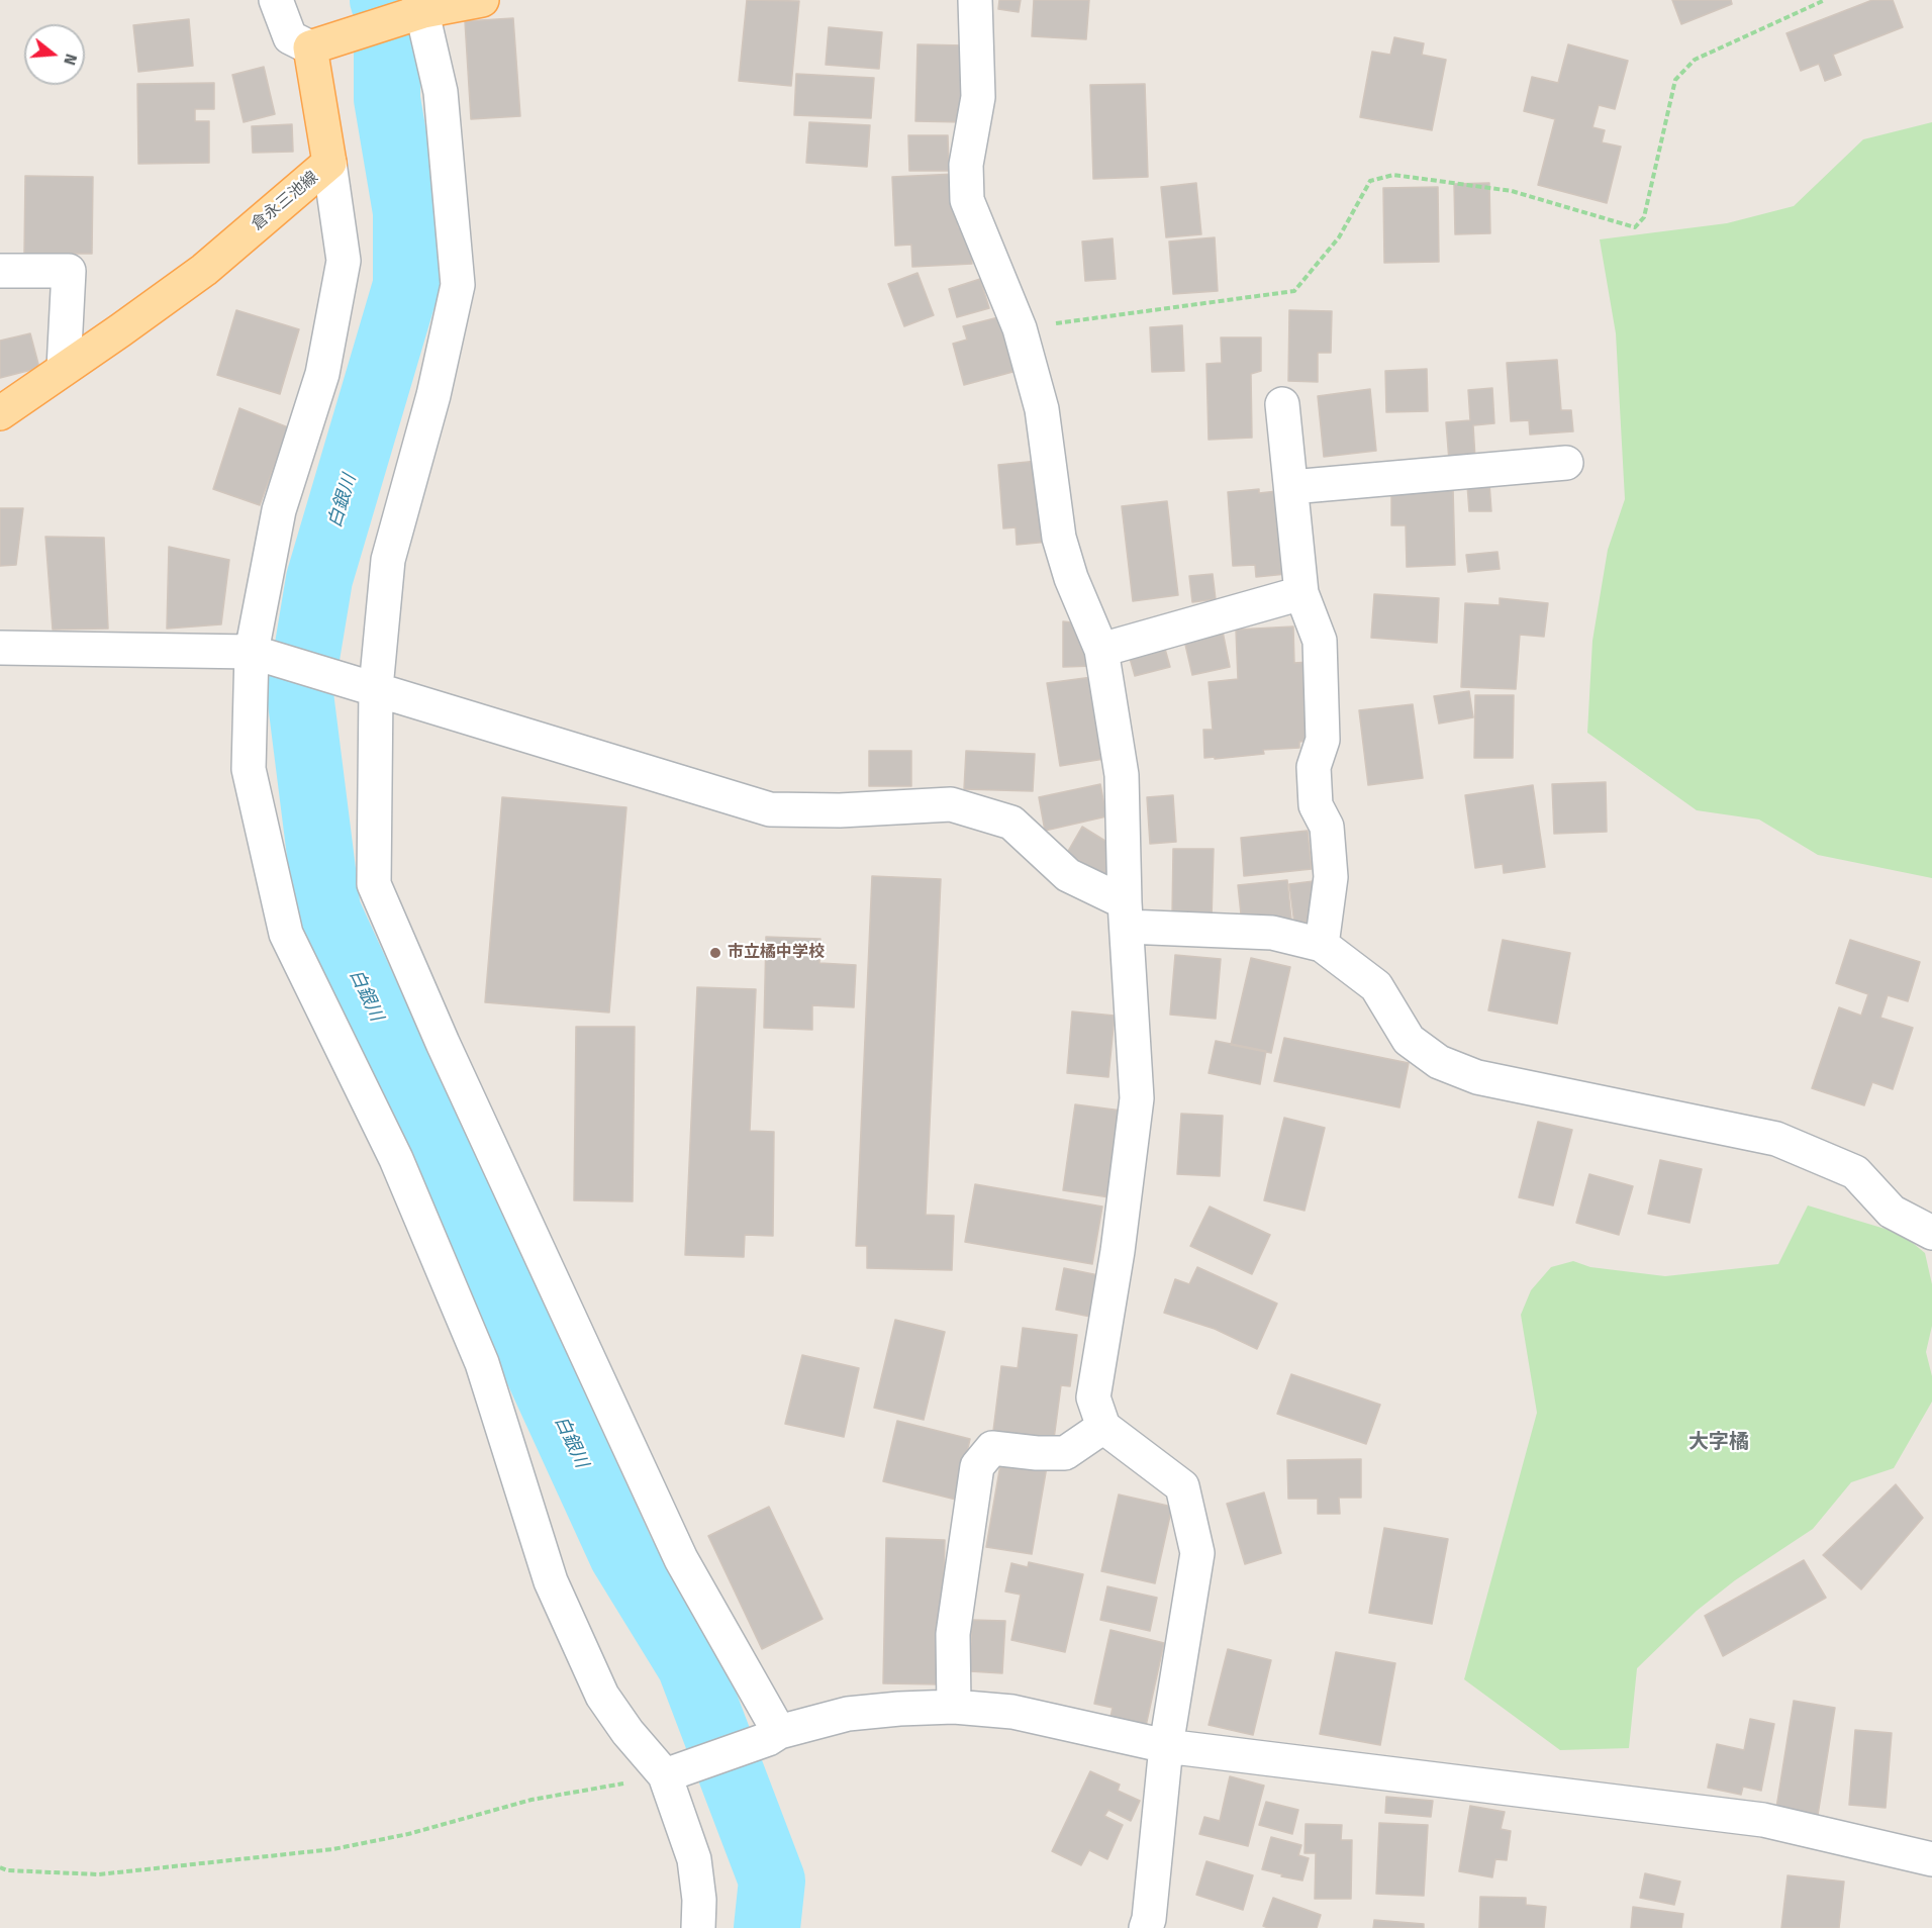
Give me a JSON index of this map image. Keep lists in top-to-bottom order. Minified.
{"streets":{"main road":["倉永三池線"]},"districts":["大字橘"],"water":["白銀川"],"places":["市立橘中学校"],"north":"right"}
